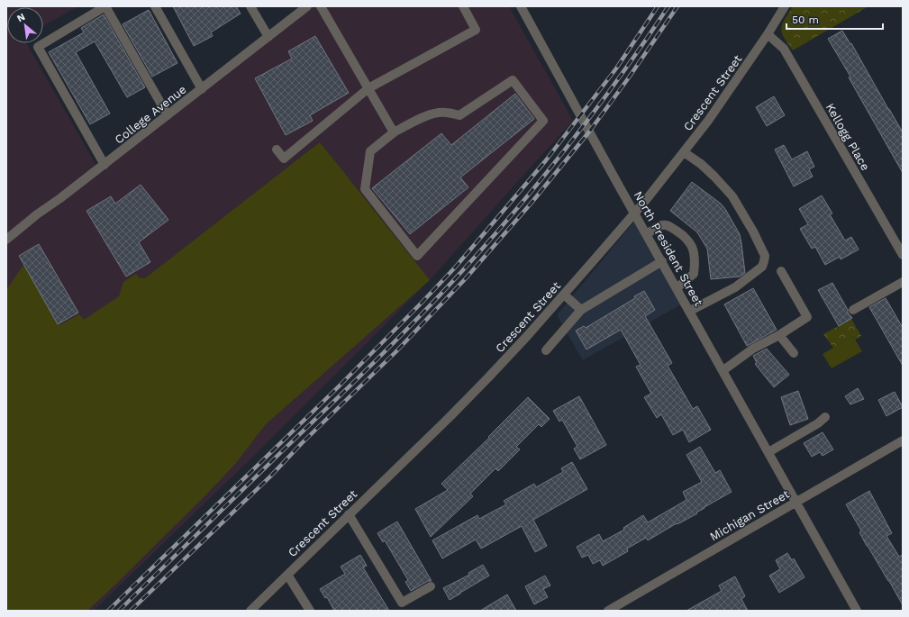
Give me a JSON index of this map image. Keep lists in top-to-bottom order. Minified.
{"streets":{"street":["Crescent Street","College Avenue","Kellogg Place","North President Street","Michigan Street"]},"crossings":[["Crescent Street","Kellogg Place"],["Crescent Street","North President Street"],["North President Street","Michigan Street"]],"scale_bar":"50 m","north":"top left"}
